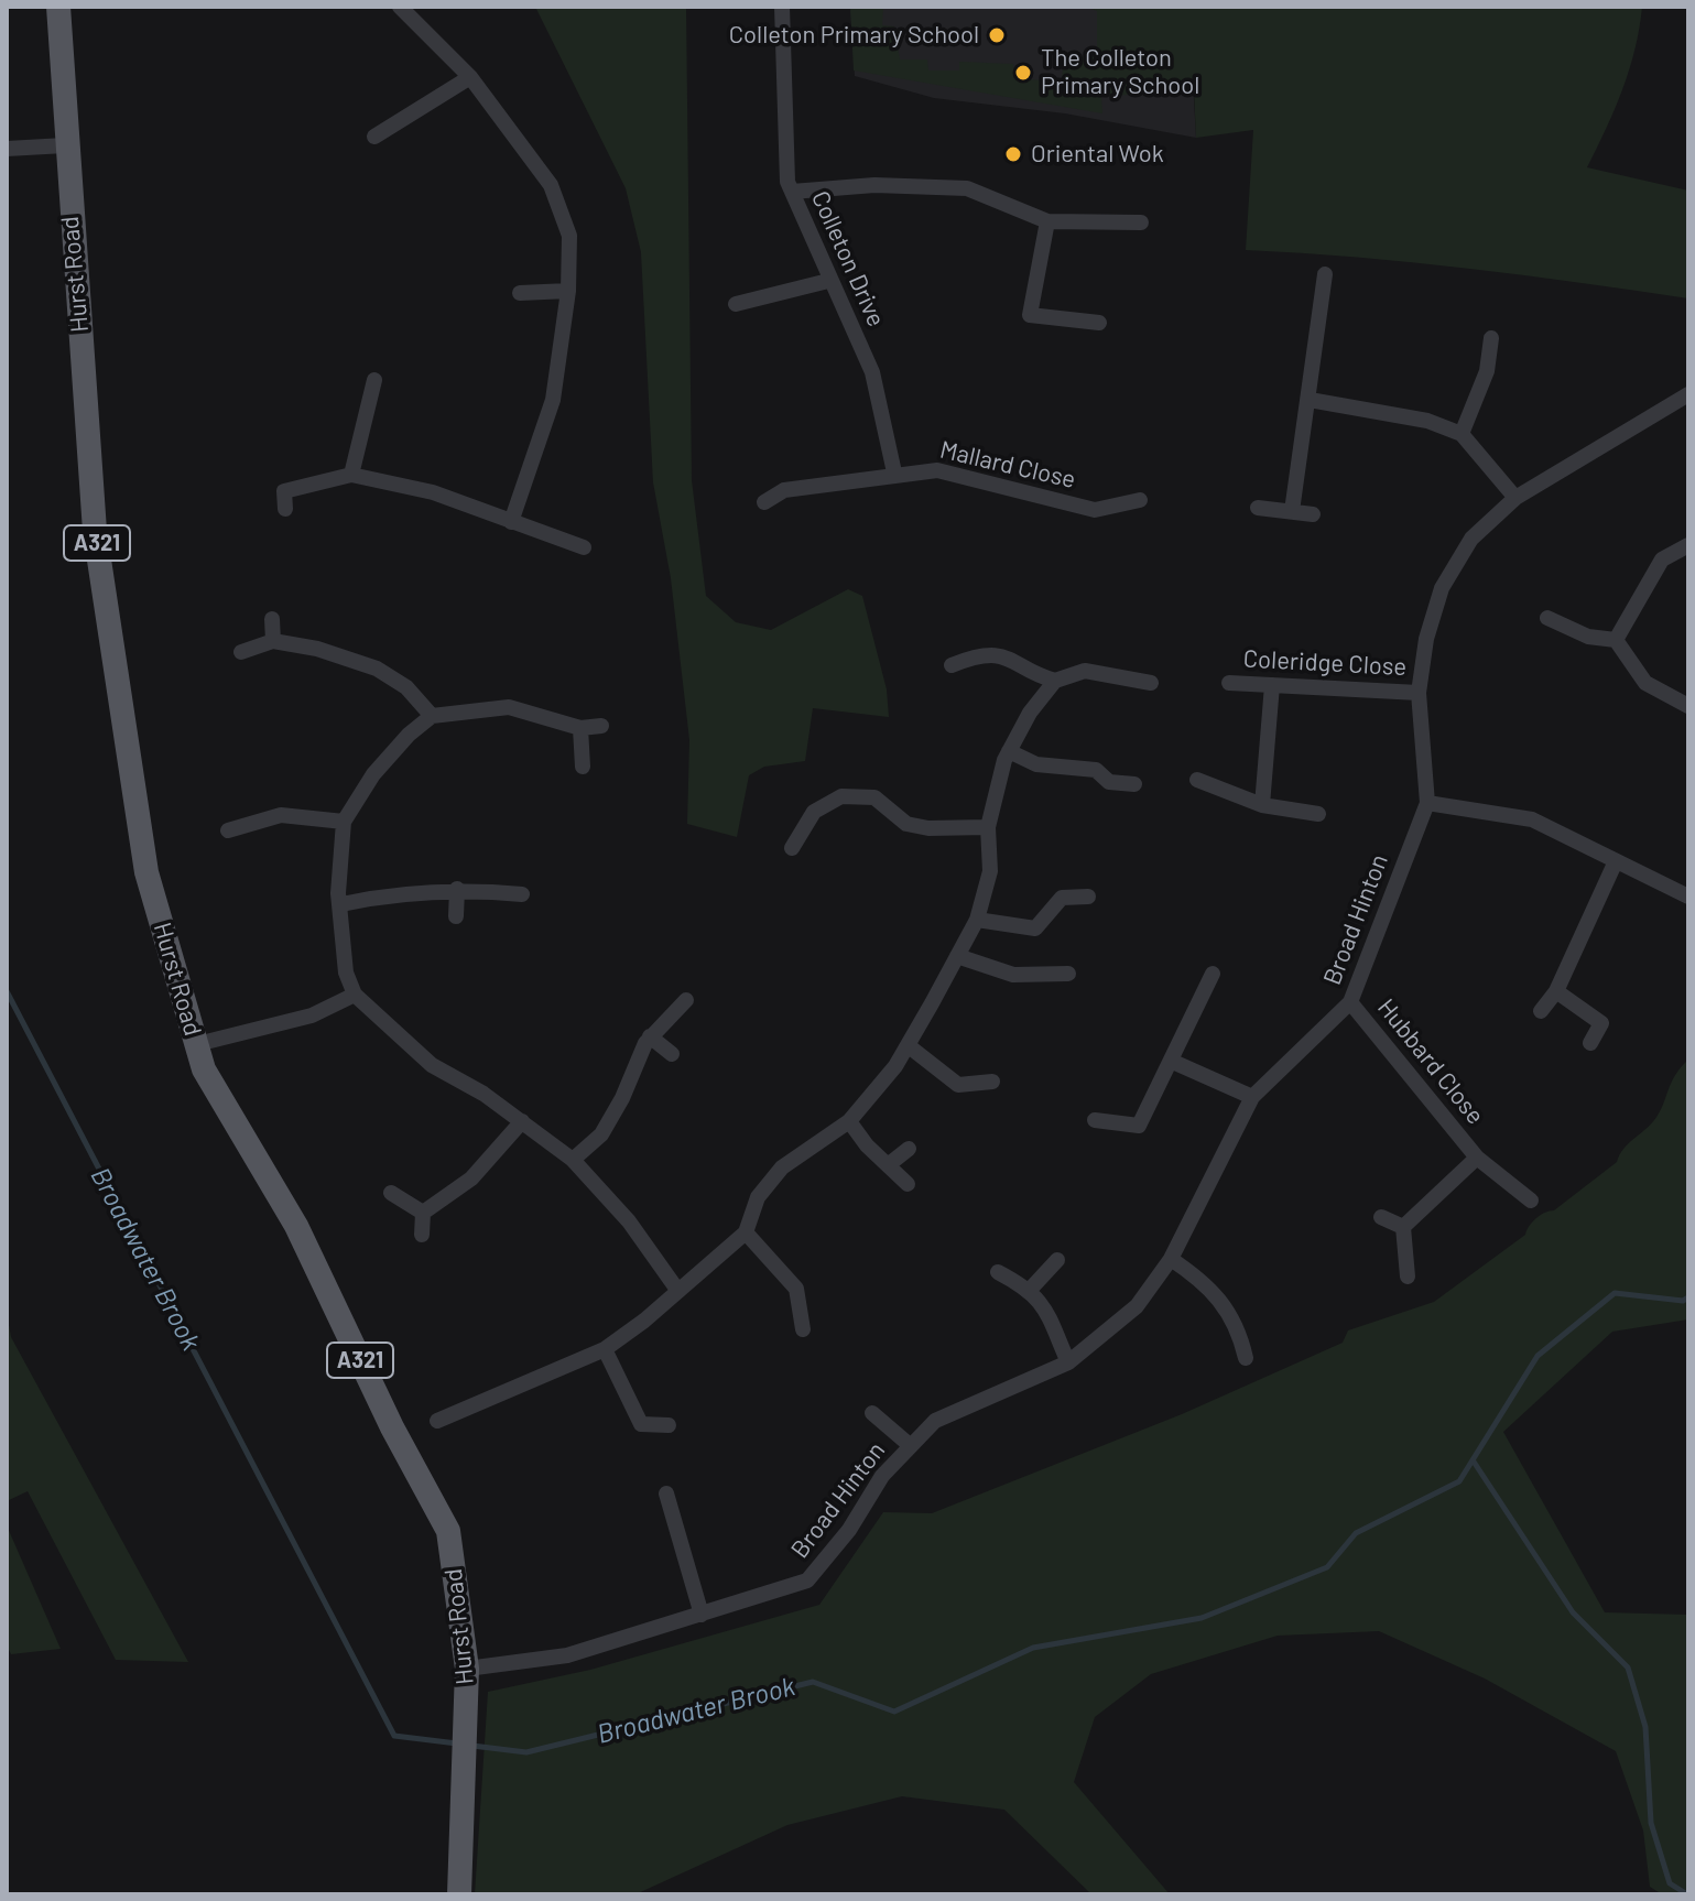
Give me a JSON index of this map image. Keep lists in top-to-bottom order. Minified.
{"streets":{"main road":["Hurst Road","A321"],"street":["Colleton Drive","Mallard Close","Coleridge Close","Broad Hinton","Hubbard Close"]},"crossings":[["Colleton Drive","Mallard Close"],["Hurst Road","Broad Hinton"],["Coleridge Close","Broad Hinton"],["Broad Hinton","Hubbard Close"]],"water":["Broadwater Brook"],"places":["Colleton Primary School","The Colleton Primary School","Oriental Wok"]}
